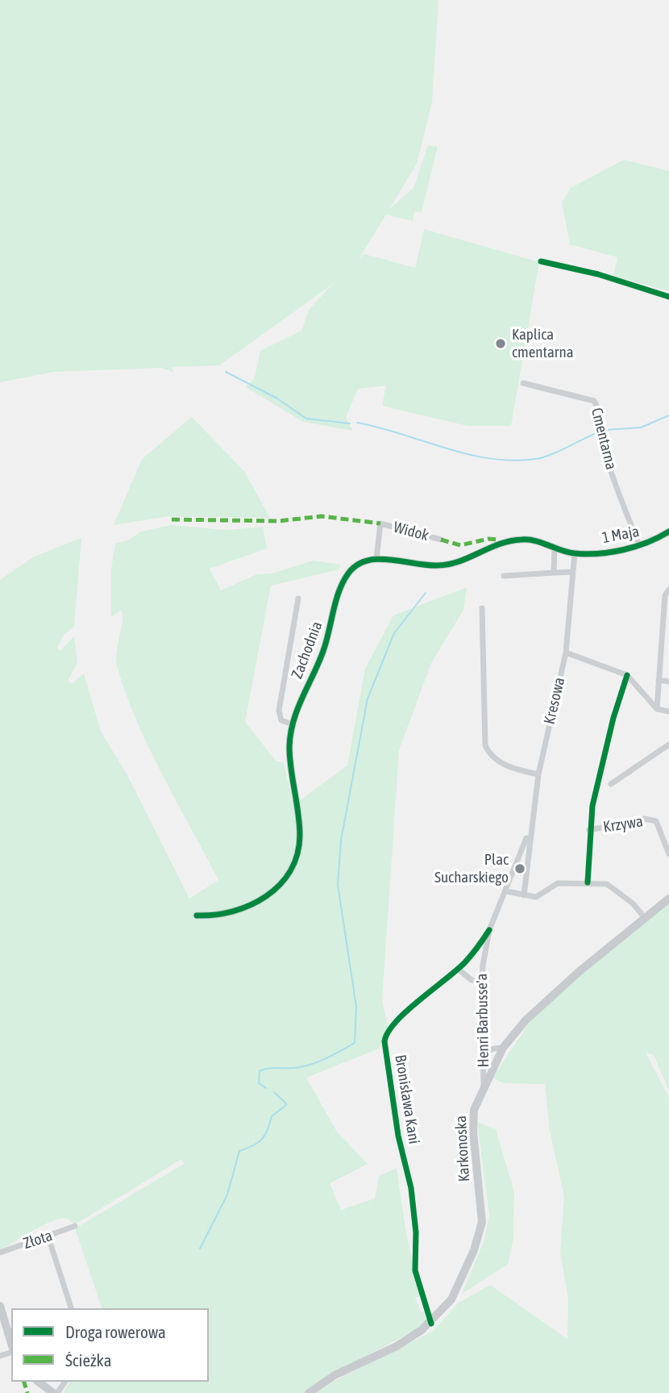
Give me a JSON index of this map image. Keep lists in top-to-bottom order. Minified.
{"streets":{"main road":["Karkonoska"],"street":["Cmentarna","Widok","1 Maja","Zachodnia","Kresowa","Krzywa","Henri Barbusse'a","Bronisława Kani","Złota"]},"crossings":[["Cmentarna","1 Maja"],["Widok","Zachodnia"],["1 Maja","Kresowa"],["Kresowa","Henri Barbusse'a"],["Henri Barbusse'a","Bronisława Kani"],["Henri Barbusse'a","Karkonoska"],["Bronisława Kani","Karkonoska"]],"places":["Kaplica cmentarna","Plac Sucharskiego"],"legend":["Droga rowerowa","Ścieżka"]}
